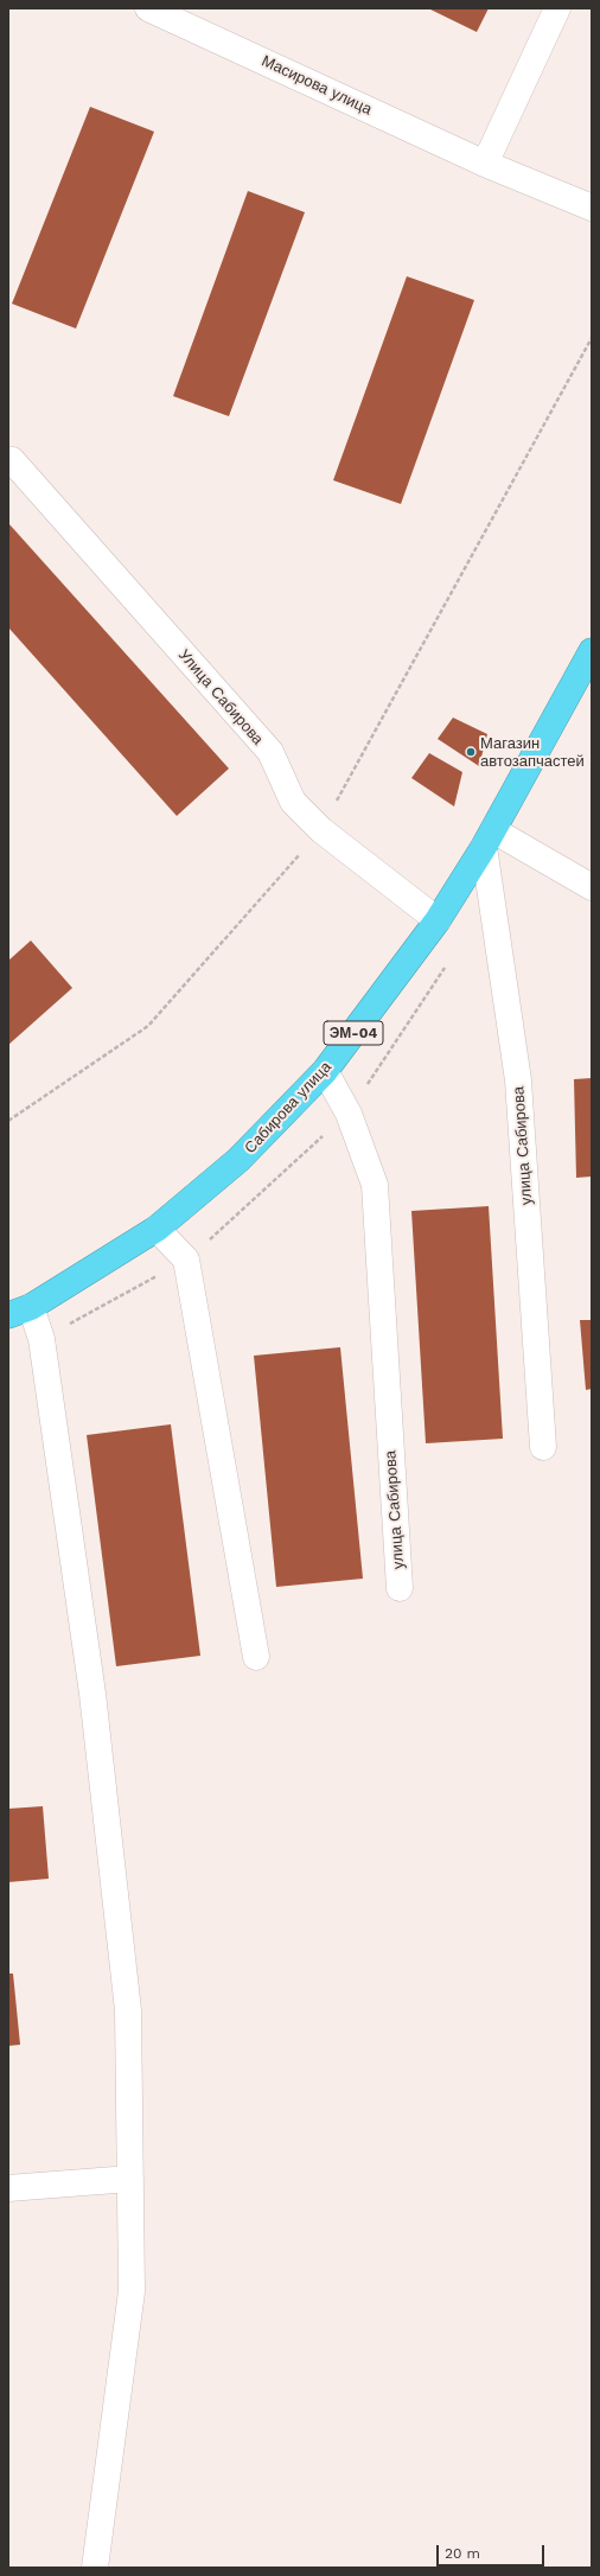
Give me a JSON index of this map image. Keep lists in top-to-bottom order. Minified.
{"streets":{"highway":["ЭМ-04","Сабирова улица"],"street":["Масирова улица","Улица Сабирова","улица Сабирова"]},"crossings":[["Улица Сабирова","Сабирова улица"],["Сабирова улица","улица Сабирова"]],"places":["Магазин автозапчастей"],"scale_bar":"20 m"}
